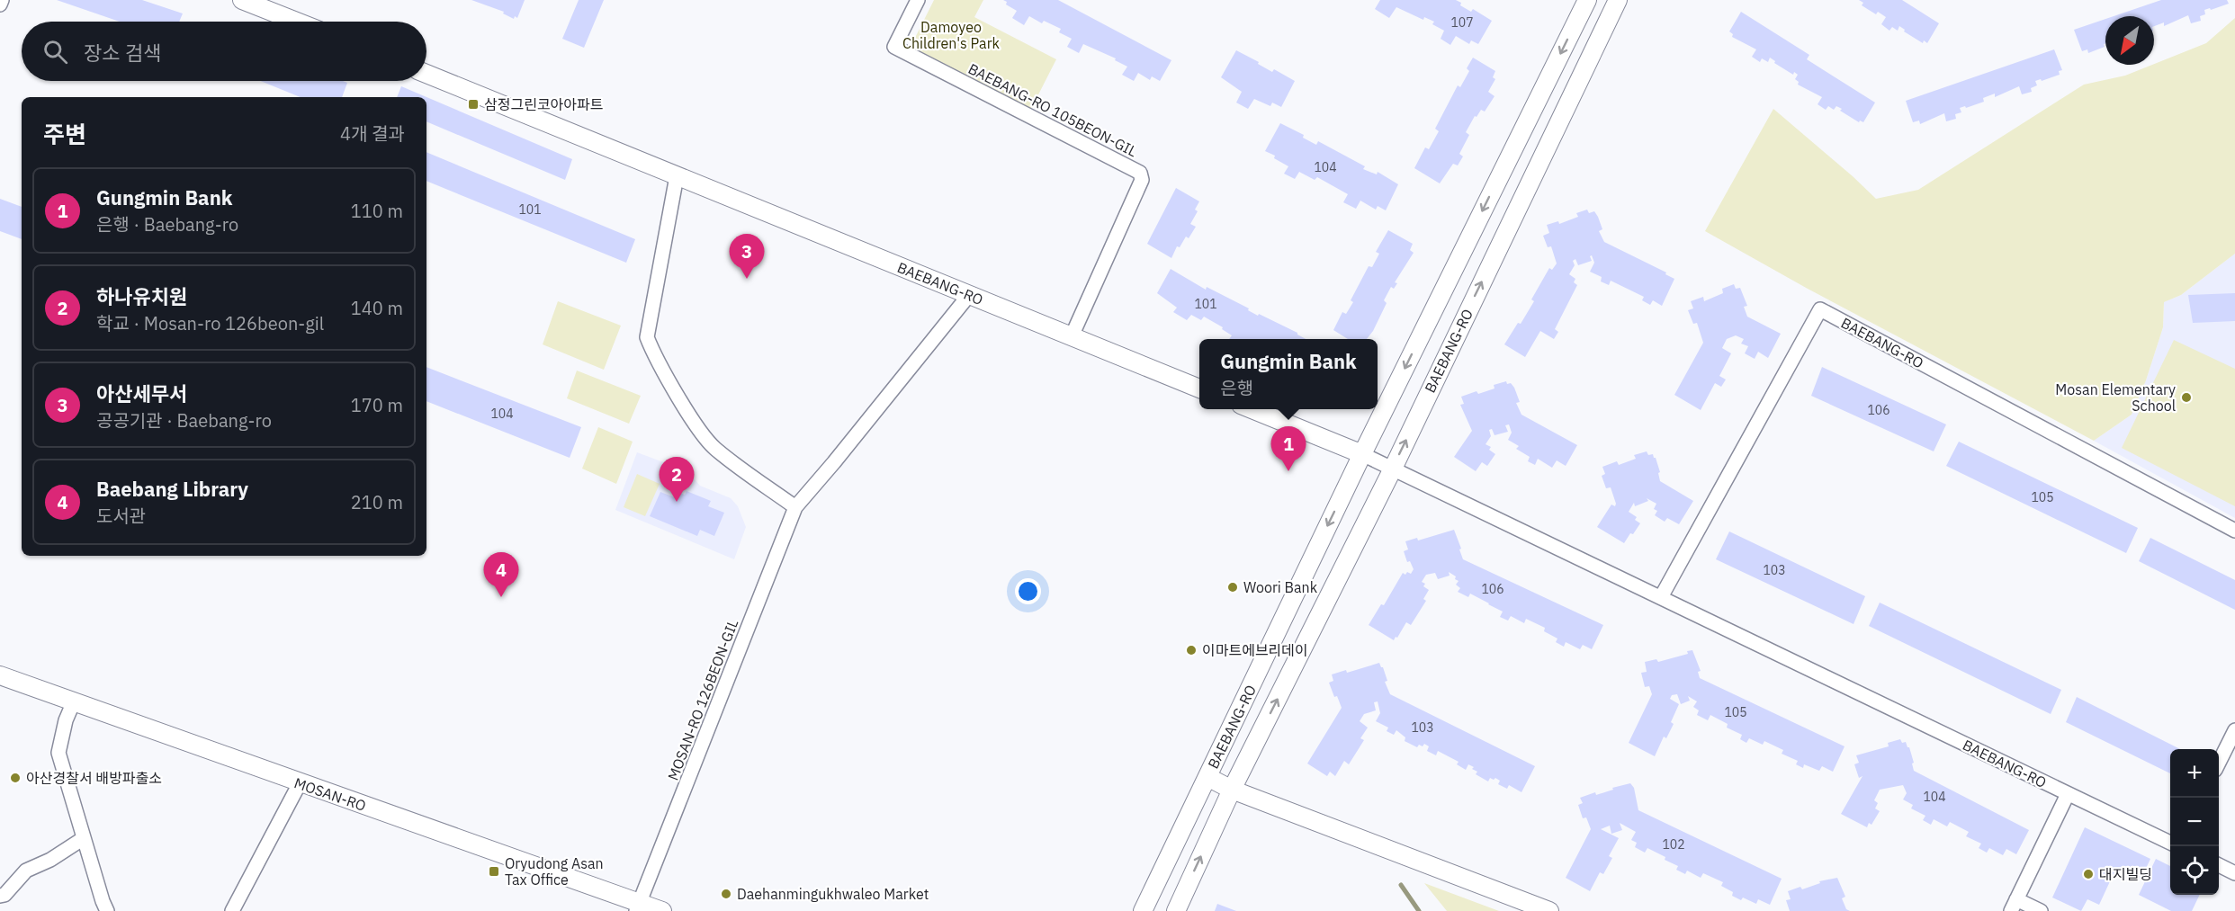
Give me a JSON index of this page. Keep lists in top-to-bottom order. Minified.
{"streets":{"street":["BAEBANG-RO 105BEON-GIL","BAEBANG-RO","MOSAN-RO 126BEON-GIL","MOSAN-RO"]},"crossings":[["BAEBANG-RO 105BEON-GIL","BAEBANG-RO"],["BAEBANG-RO","MOSAN-RO 126BEON-GIL"],["MOSAN-RO 126BEON-GIL","MOSAN-RO"]],"parks":["Damoyeo Children's Park"],"places":{"transit":["삼정그린코아아파트","Oryudong Asan Tax Office"],"other":["Mosan Elementary School","Woori Bank","이마트에브리데이","아산경찰서 배방파출소","대지빌딩","Daehanmingukhwaleo Market"]},"house_numbers":["107","104","101","101","106","104","105","103","106","105","103","104","102"],"north":"bottom left","page":{"search":"장소 검색","heading":["주변","4개 결과"],"list":[{"mark":"1","name":"Gungmin Bank","note":"은행 · Baebang-ro","value":"110 m"},{"mark":"2","name":"하나유치원","note":"학교 · Mosan-ro 126beon-gil","value":"140 m"},{"mark":"3","name":"아산세무서","note":"공공기관 · Baebang-ro","value":"170 m"},{"mark":"4","name":"Baebang Library","note":"도서관","value":"210 m"}],"pins":["3","1","2","4"],"popup":["Gungmin Bank","은행"],"map_buttons":["+","−"]}}
